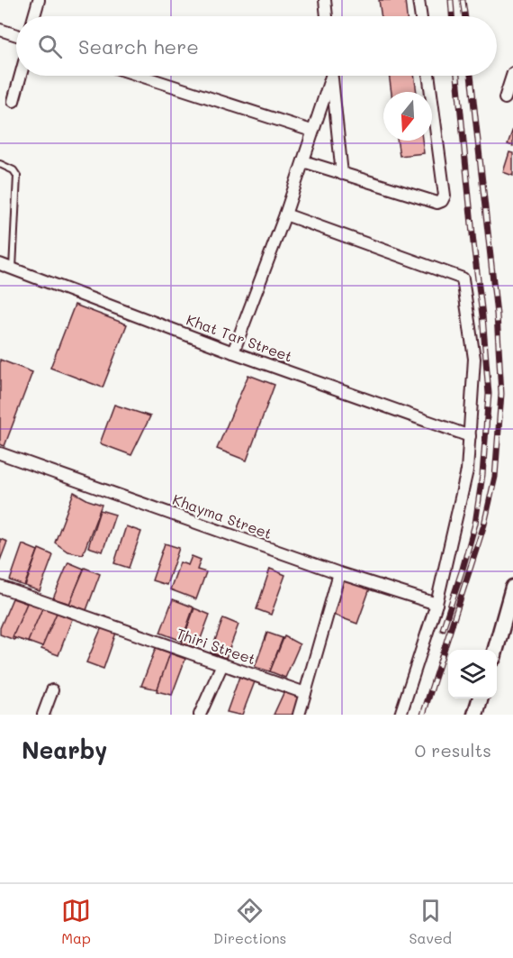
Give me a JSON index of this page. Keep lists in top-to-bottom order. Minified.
{"streets":{"street":["Khat Tar Street","Khayma Street","Thiri Street"]},"north":"bottom","page":{"search":"Search here","heading":["Nearby","0 results"],"nav":["Map","Directions","Saved"]}}
